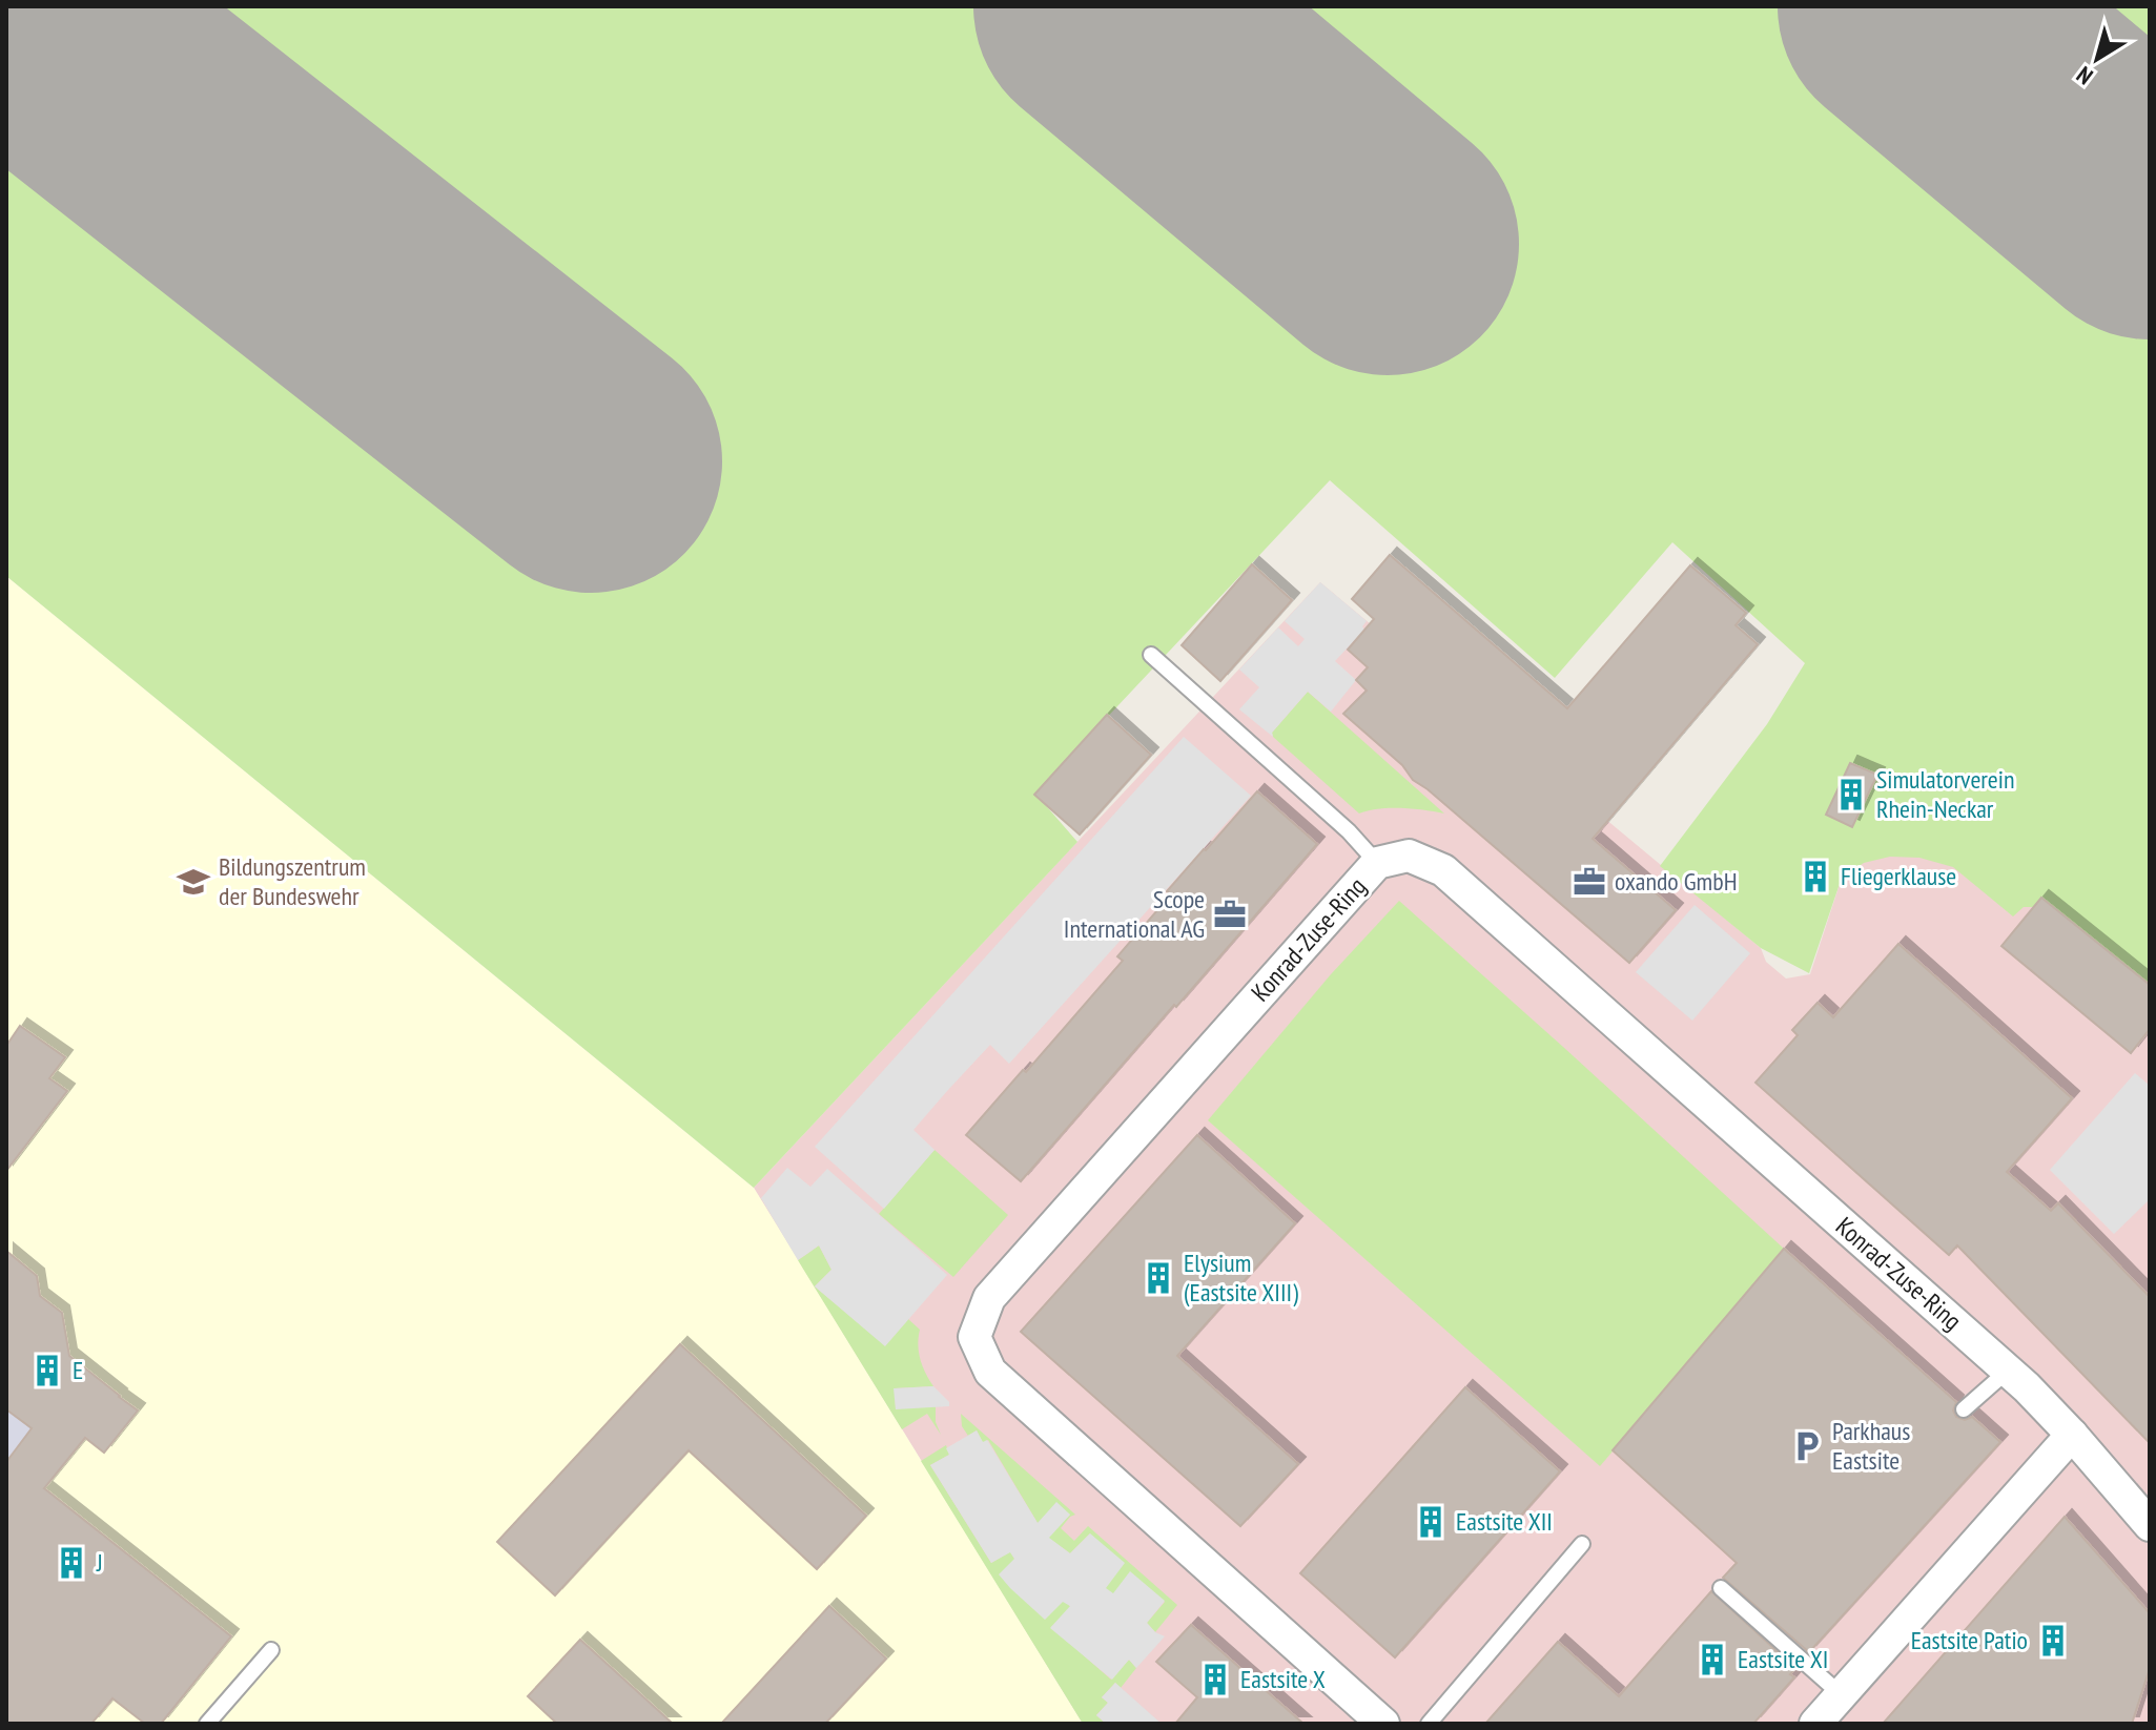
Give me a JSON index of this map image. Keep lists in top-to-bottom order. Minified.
{"streets":{"street":["Konrad-Zuse-Ring"]},"places":{"building":["Simulatorverein Rhein-Neckar","Fliegerklause","Elysium (Eastsite XIII)","E","Eastsite XII","J","Eastsite Patio","Eastsite XI","Eastsite X"],"school or university":["Bildungszentrum der Bundeswehr"],"office":["oxando GmbH","Scope International AG"],"parking":["Parkhaus Eastsite"]},"north":"bottom left"}
